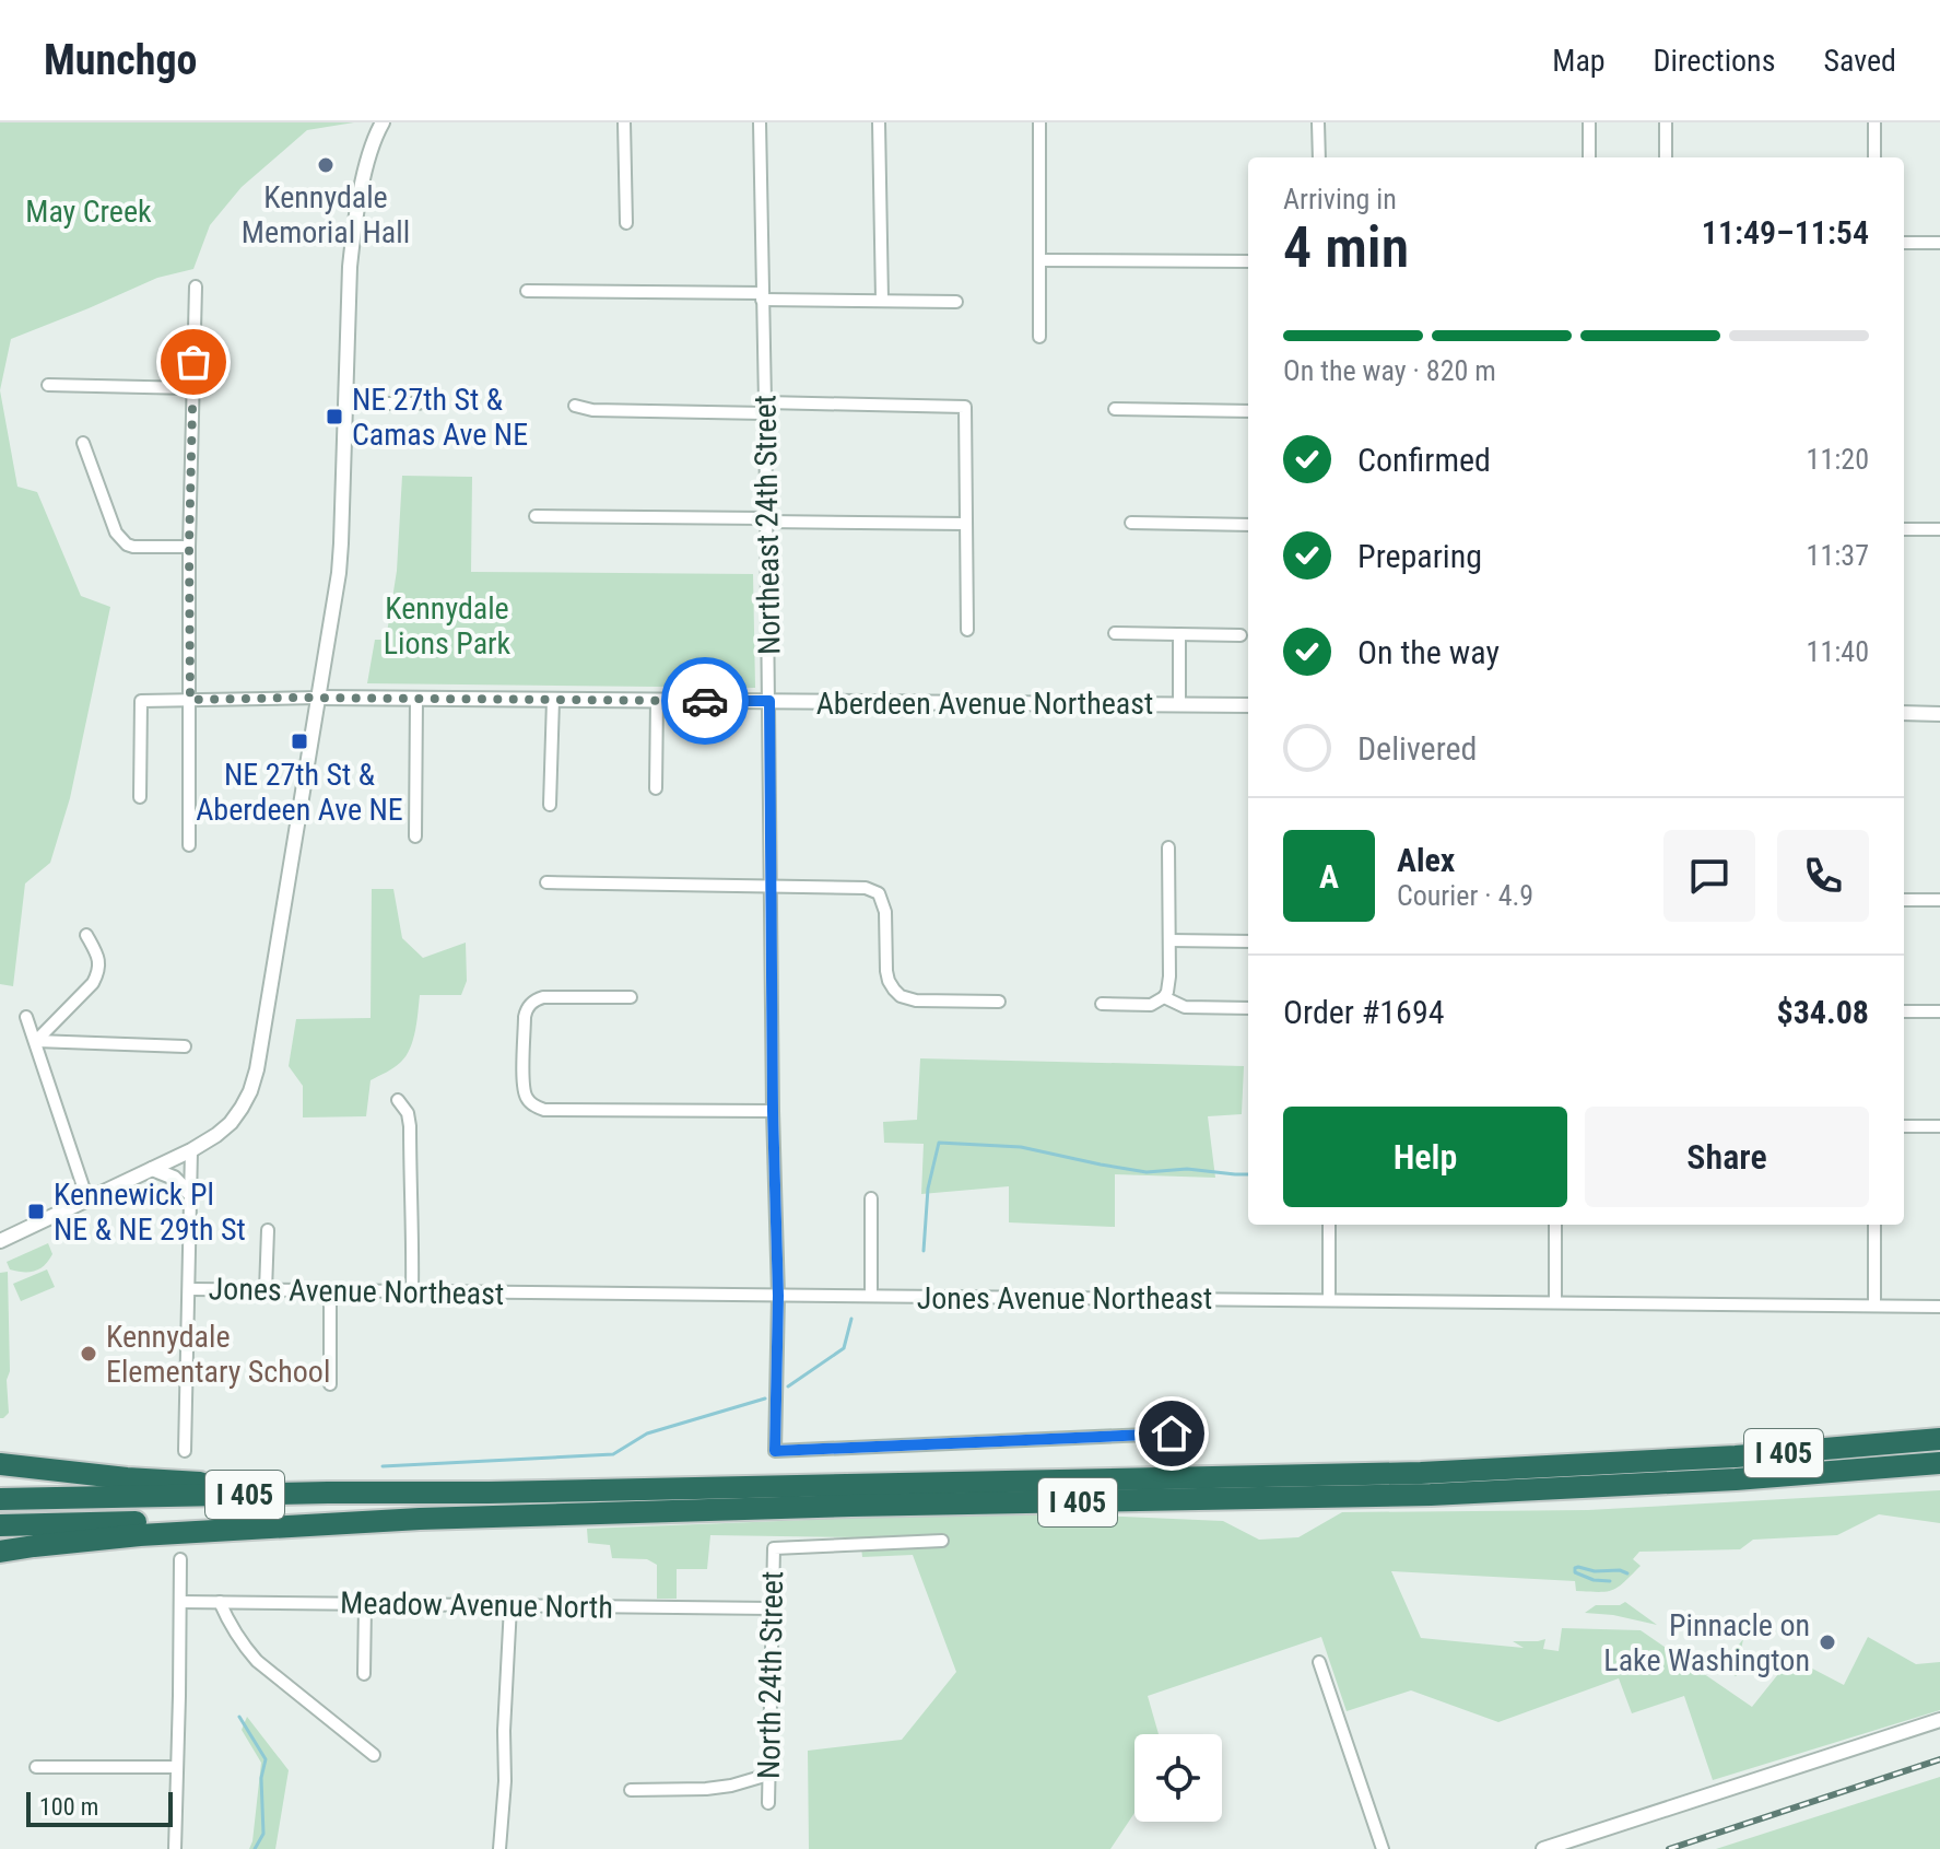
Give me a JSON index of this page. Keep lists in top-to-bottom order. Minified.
{"streets":{"highway":["I 405"],"street":["Northeast 24th Street","Aberdeen Avenue Northeast","Jones Avenue Northeast","Meadow Avenue North","North 24th Street"]},"crossings":[["Northeast 24th Street","Aberdeen Avenue Northeast"],["Northeast 24th Street","Jones Avenue Northeast"],["Meadow Avenue North","North 24th Street"]],"parks":["May Creek","Kennydale Lions Park"],"places":{"other":["Kennydale Memorial Hall","Kennydale Elementary School","Pinnacle on Lake Washington"],"transit":["NE 27th St & Camas Ave NE","NE 27th St & Aberdeen Ave NE","Kennewick Pl NE & NE 29th St"]},"scale_bar":"100 m","page":{"header":"Munchgo","nav":["Map","Directions","Saved"],"heading":["4 min","Arriving in","11:49–11:54"],"panel":["Alex","Courier · 4.9","Order #1694","$34.08"],"bar":"On the way · 820 m","list":[["Confirmed","11:20"],["Preparing","11:37"],["On the way","11:40"],"Delivered"],"round":"A","buttons":["Help","Share"],"scale":"100 m"}}
